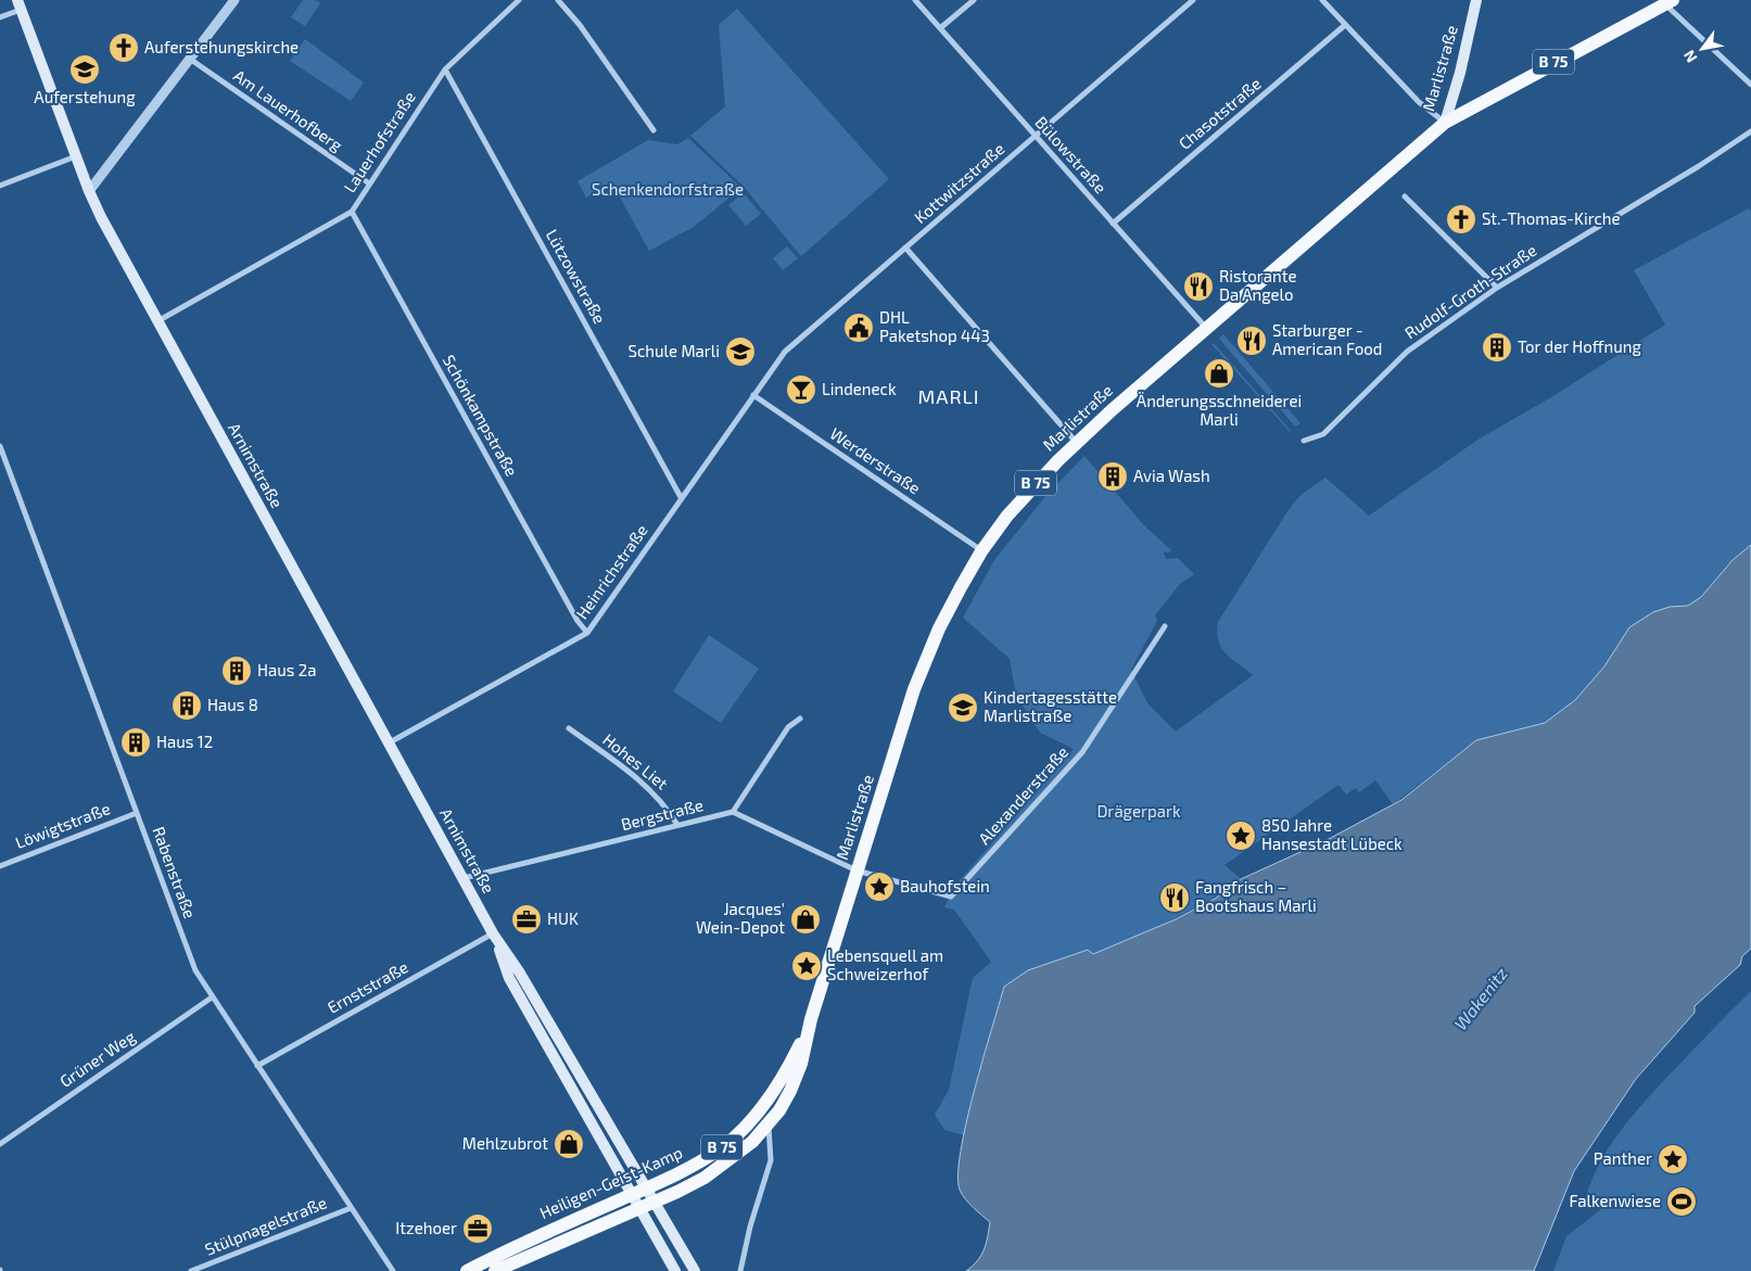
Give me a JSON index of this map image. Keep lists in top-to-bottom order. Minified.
{"streets":{"main road":["B 75","Marlistraße","Arnimstraße","Heiligen-Geist-Kamp"],"street":["Am Lauerhofberg","Chasotstraße","Lauerhofstraße","Bülowstraße","Kottwitzstraße","Lützowstraße","Rudolf-Groth-Straße","Schönkampstraße","Werderstraße","Heinrichstraße","Hohes Liet","Alexanderstraße","Bergstraße","Löwigtstraße","Rabenstraße","Ernststraße","Grüner Weg","Stülpnagelstraße"]},"crossings":[["B 75","Marlistraße"],["Marlistraße","Bülowstraße"],["Marlistraße","Werderstraße"],["Marlistraße","Alexanderstraße"],["Marlistraße","Heiligen-Geist-Kamp"],["Am Lauerhofberg","Lauerhofstraße"],["Chasotstraße","Bülowstraße"],["Lauerhofstraße","Lützowstraße"],["Lauerhofstraße","Schönkampstraße"],["Lauerhofstraße","Arnimstraße"],["Bülowstraße","Kottwitzstraße"],["Kottwitzstraße","Werderstraße"],["Kottwitzstraße","Heinrichstraße"],["Lützowstraße","Heinrichstraße"],["Schönkampstraße","Heinrichstraße"],["Werderstraße","Heinrichstraße"],["Arnimstraße","Heinrichstraße"],["Arnimstraße","Bergstraße"],["Arnimstraße","Ernststraße"],["Arnimstraße","Heiligen-Geist-Kamp"],["Hohes Liet","Bergstraße"],["Löwigtstraße","Rabenstraße"],["Rabenstraße","Ernststraße"],["Rabenstraße","Grüner Weg"],["Rabenstraße","Stülpnagelstraße"]],"districts":["MARLI"],"water":["Wakenitz"],"parks":["Schenkendorfstraße","Drägerpark"],"places":{"church":["Auferstehungskirche","St.-Thomas-Kirche"],"school or university":["Auferstehung","Schule Marli","Kindertagesstätte Marlistraße"],"restaurant":["Ristorante Da Angelo","Starburger - American Food","Fangfrisch – Bootshaus Marli"],"public building":["DHL Paketshop 443"],"building":["Tor der Hoffnung","Avia Wash","Haus 2a","Haus 8","Haus 12"],"shop":["Änderungsschneiderei Marli","Jacques' Wein-Depot","Mehlzubrot"],"bar":["Lindeneck"],"place":["850 Jahre Hansestadt Lübeck","Bauhofstein","Lebensquell am Schweizerhof","Panther"],"office":["HUK","Itzehoer"],"sports":["Falkenwiese"]},"north":"bottom left"}
